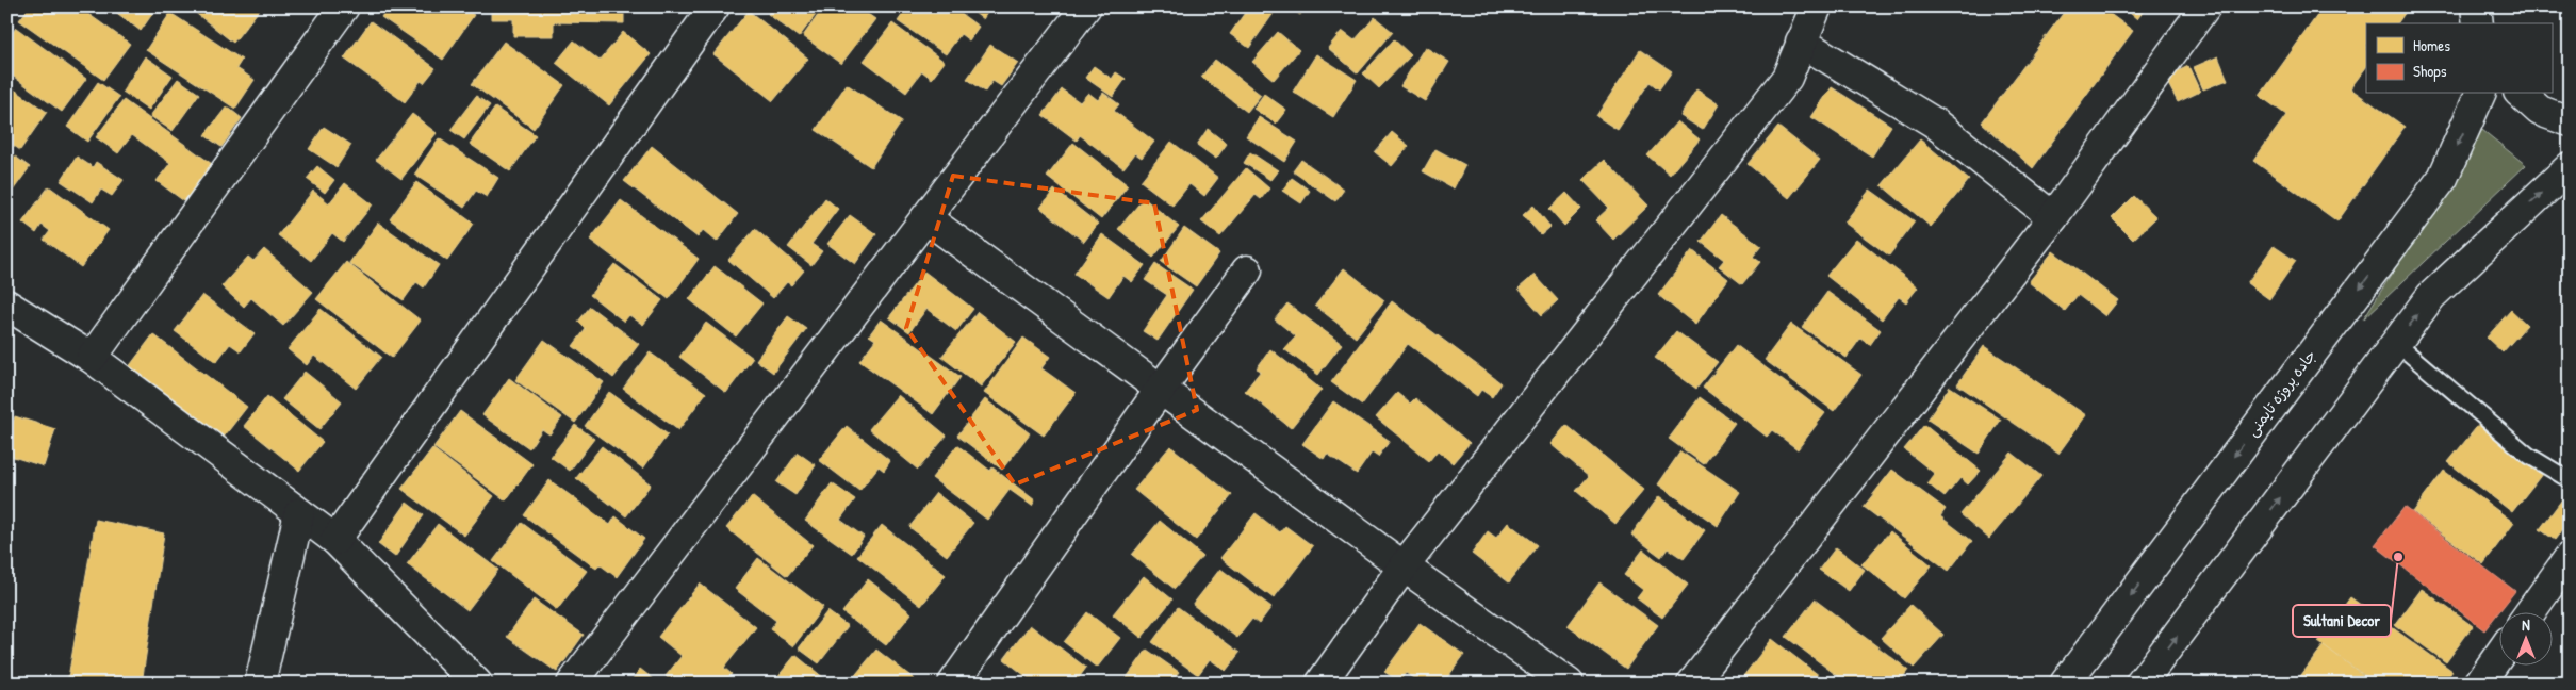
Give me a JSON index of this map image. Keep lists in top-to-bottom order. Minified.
{"streets":{"street":["جاده پروژه تایمنی"]},"places":["Sultani Decor"],"legend":["Homes","Shops"],"north":"top"}
